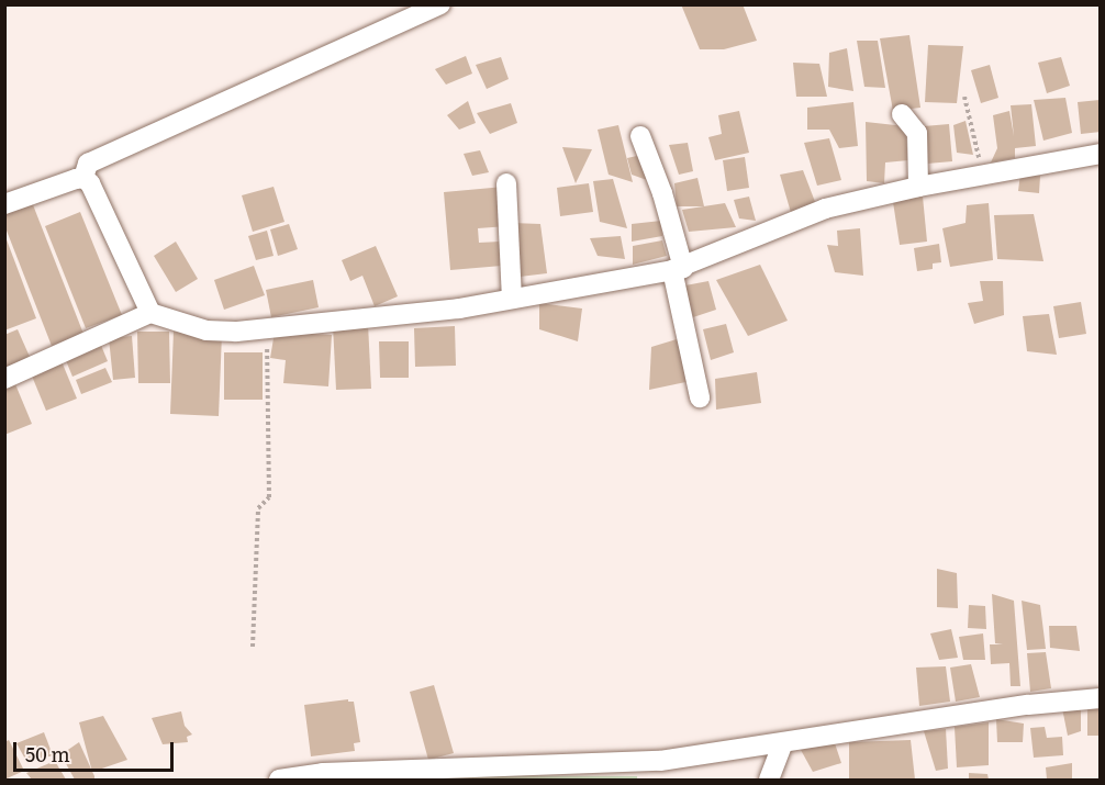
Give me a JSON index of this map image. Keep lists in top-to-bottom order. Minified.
{"scale_bar":"50 m"}
